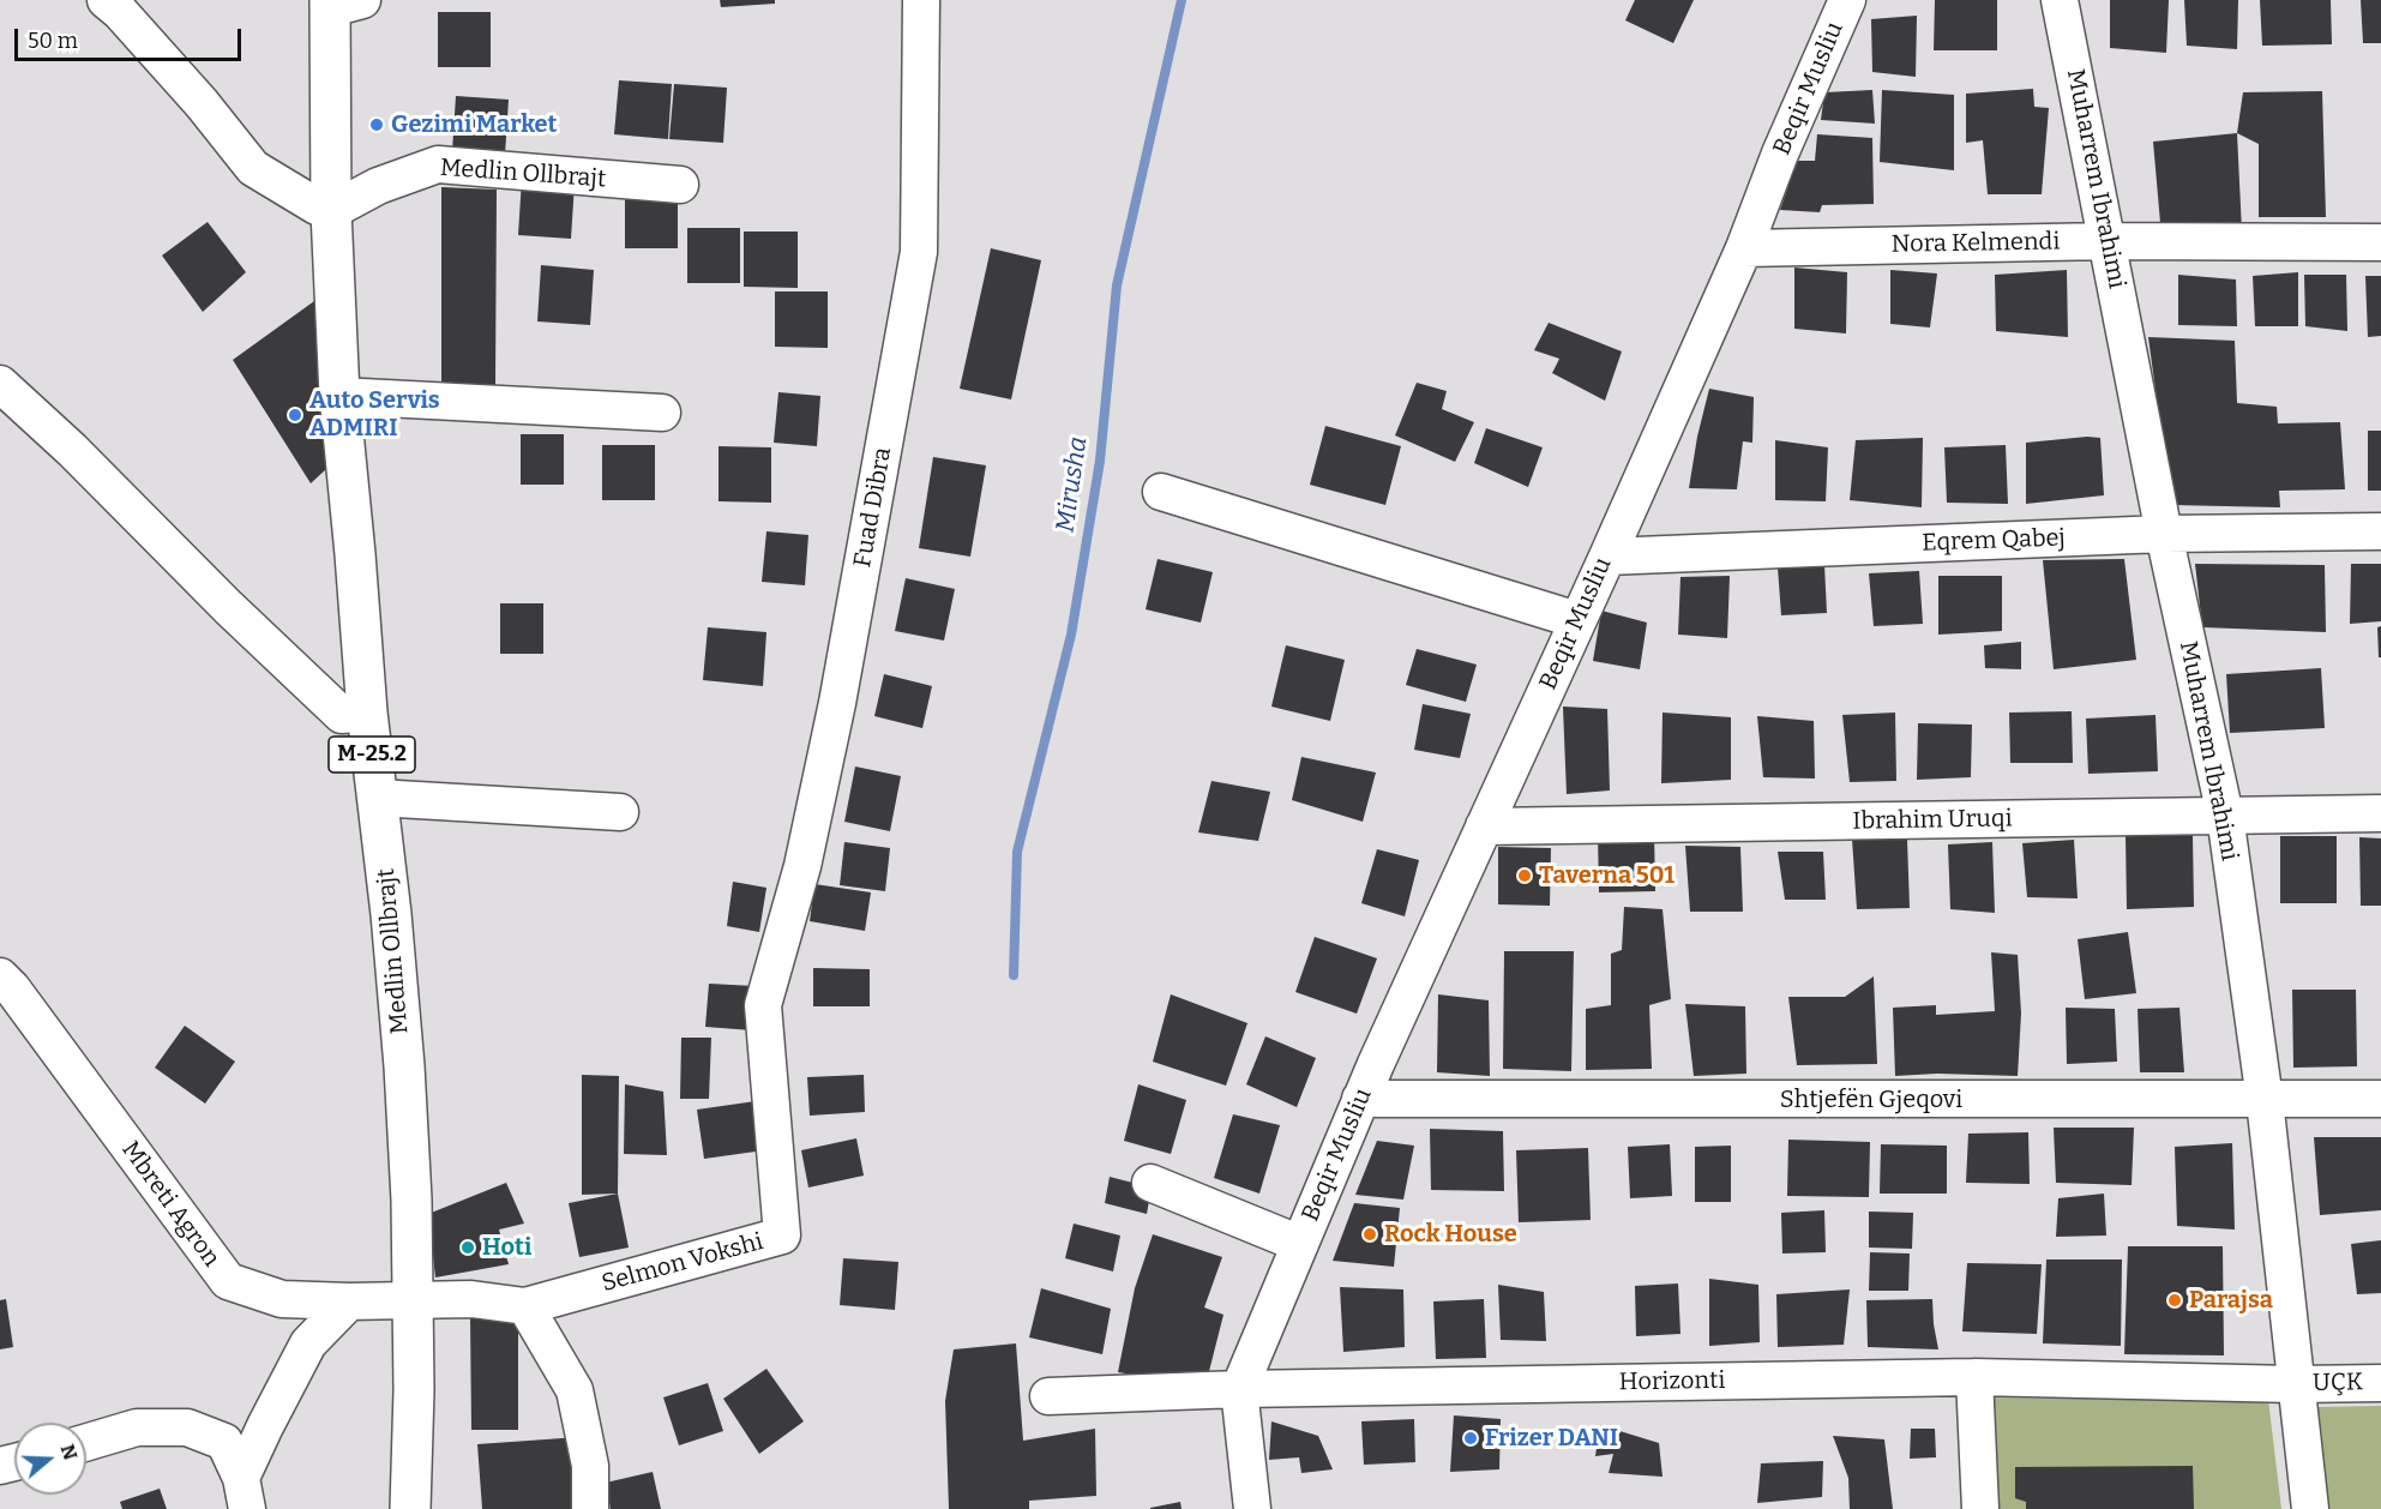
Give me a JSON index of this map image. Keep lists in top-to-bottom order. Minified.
{"streets":{"main road":["Medlin Ollbrajt","M-25.2"],"street":["Beqir Musliu","Muharrem Ibrahimi","Nora Kelmendi","Fuad Dibra","Eqrem Qabej","Ibrahim Uruqi","Shtjefën Gjeqovi","Mbreti Agron","Selmon Vokshi","Horizonti","UÇK"]},"crossings":[["Beqir Musliu","Nora Kelmendi"],["Beqir Musliu","Eqrem Qabej"],["Beqir Musliu","Ibrahim Uruqi"],["Beqir Musliu","Shtjefën Gjeqovi"],["Beqir Musliu","Horizonti"],["Medlin Ollbrajt","Mbreti Agron"],["Medlin Ollbrajt","Selmon Vokshi"],["Muharrem Ibrahimi","Nora Kelmendi"],["Muharrem Ibrahimi","Eqrem Qabej"],["Muharrem Ibrahimi","Ibrahim Uruqi"],["Muharrem Ibrahimi","Shtjefën Gjeqovi"],["Muharrem Ibrahimi","Horizonti"],["Muharrem Ibrahimi","UÇK"],["Fuad Dibra","Selmon Vokshi"],["Mbreti Agron","Selmon Vokshi"],["Horizonti","UÇK"]],"water":["Mirusha"],"places":["Gezimi Market","Auto Servis ADMIRI","Taverna 501","Rock House","Hoti","Parajsa","Frizer DANI"],"scale_bar":"50 m","north":"right"}
